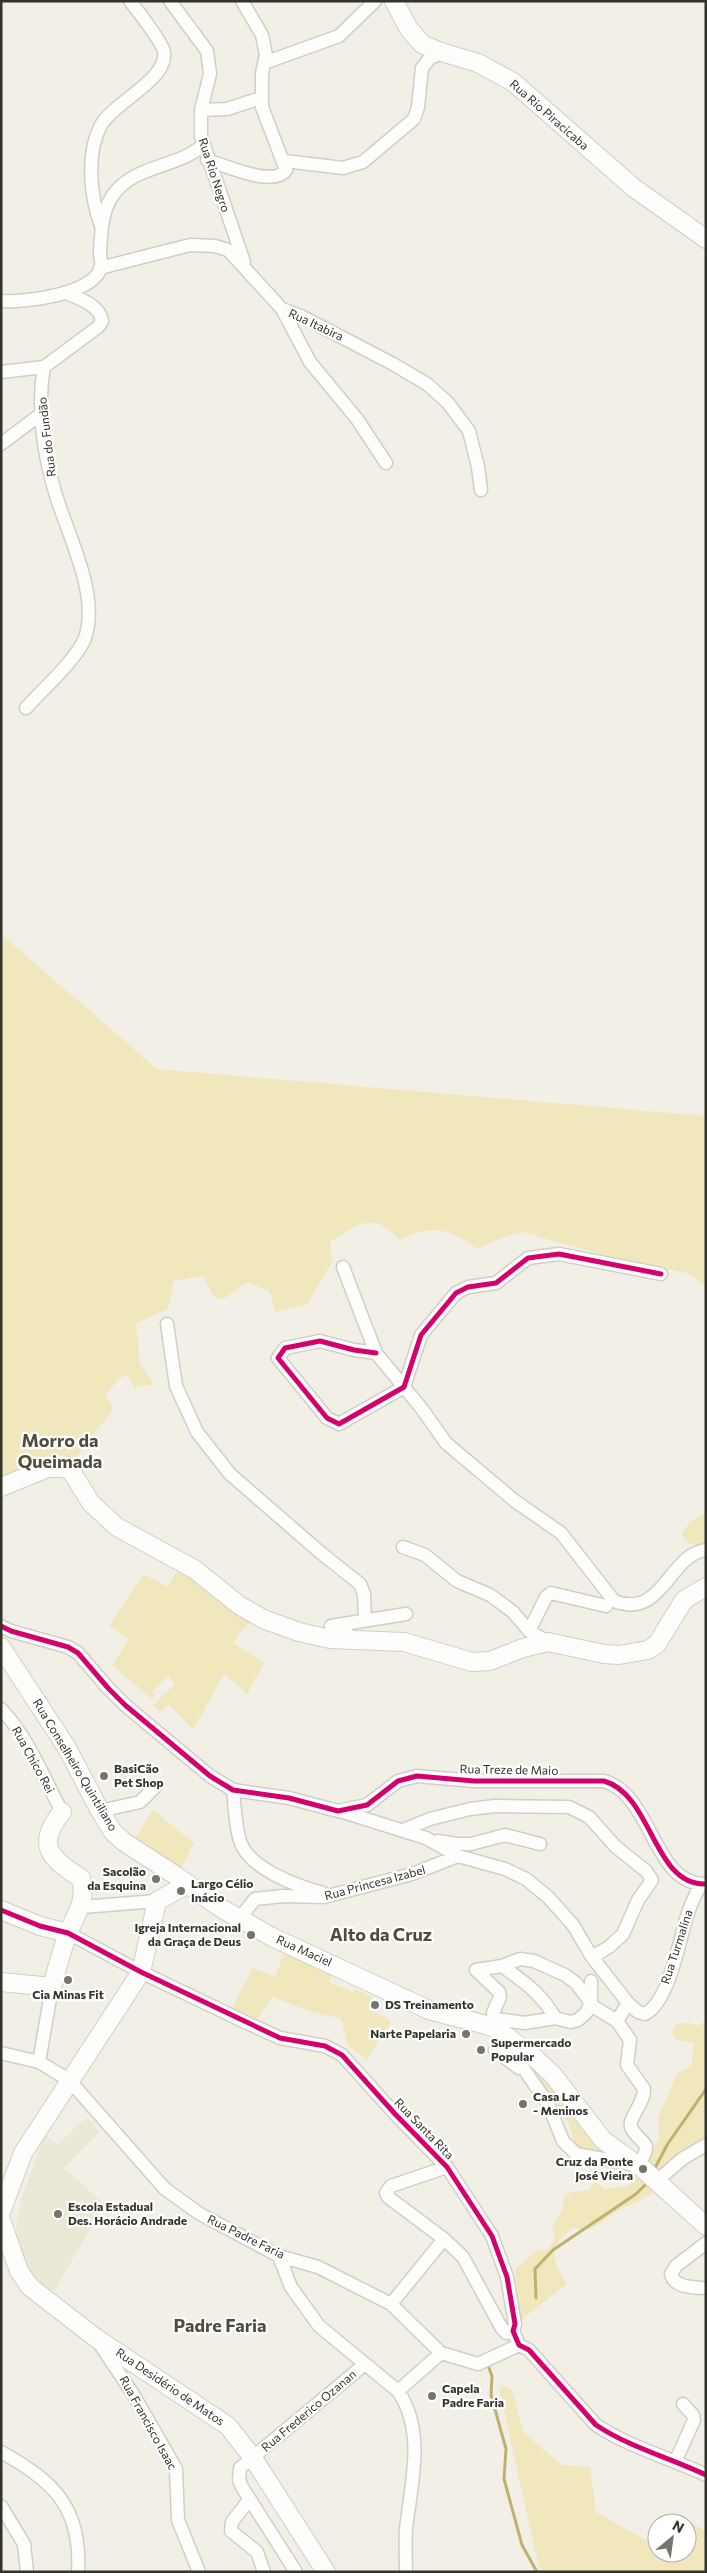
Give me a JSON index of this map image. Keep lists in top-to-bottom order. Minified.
{"streets":{"street":["Rua Rio Piracicaba","Rua Rio Negro","Rua Itabira","Rua do Fundão","Rua Chico Rei","Rua Conselheiro Quintiliano","Rua Treze de Maio","Rua Princesa Izabel","Rua Turmalina","Rua Maciel","Rua Santa Rita","Rua Padre Faria","Rua Desidério de Matos","Rua Frederico Ozanan","Rua Francisco Isaac"]},"crossings":[["Rua Rio Negro","Rua Itabira"],["Rua Conselheiro Quintiliano","Rua Maciel"],["Rua Treze de Maio","Rua Turmalina"],["Rua Princesa Izabel","Rua Maciel"],["Rua Santa Rita","Rua Padre Faria"],["Rua Santa Rita","Rua Desidério de Matos"],["Rua Padre Faria","Rua Desidério de Matos"],["Rua Desidério de Matos","Rua Frederico Ozanan"],["Rua Desidério de Matos","Rua Francisco Isaac"]],"districts":["Morro da Queimada","Alto da Cruz","Padre Faria"],"places":["BasiCão Pet Shop","Sacolão da Esquina","Largo Célio Inácio","Igreja Internacional da Graça de Deus","Cia Minas Fit","DS Treinamento","Narte Papelaria","Supermercado Popular","Casa Lar - Meninos","Cruz da Ponte José Vieira","Escola Estadual Des. Horácio Andrade","Capela Padre Faria"],"north":"top right"}
